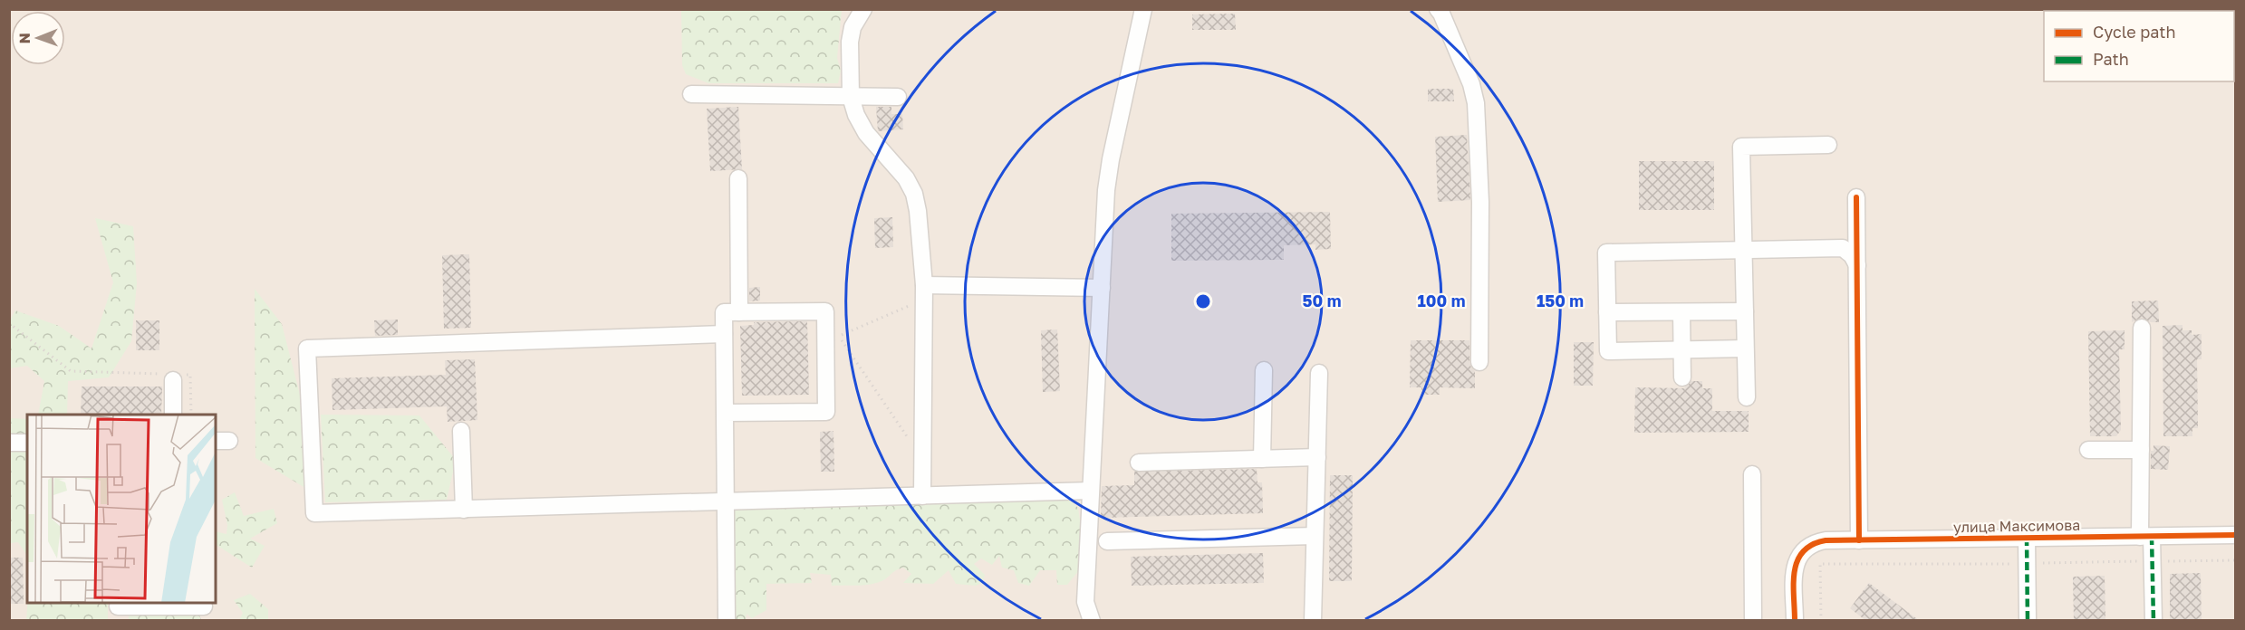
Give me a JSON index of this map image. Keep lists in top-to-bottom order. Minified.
{"streets":{"street":["улица Максимова"]},"legend":["Cycle path","Path"],"north":"left","rings":["50 m","100 m","150 m"]}
